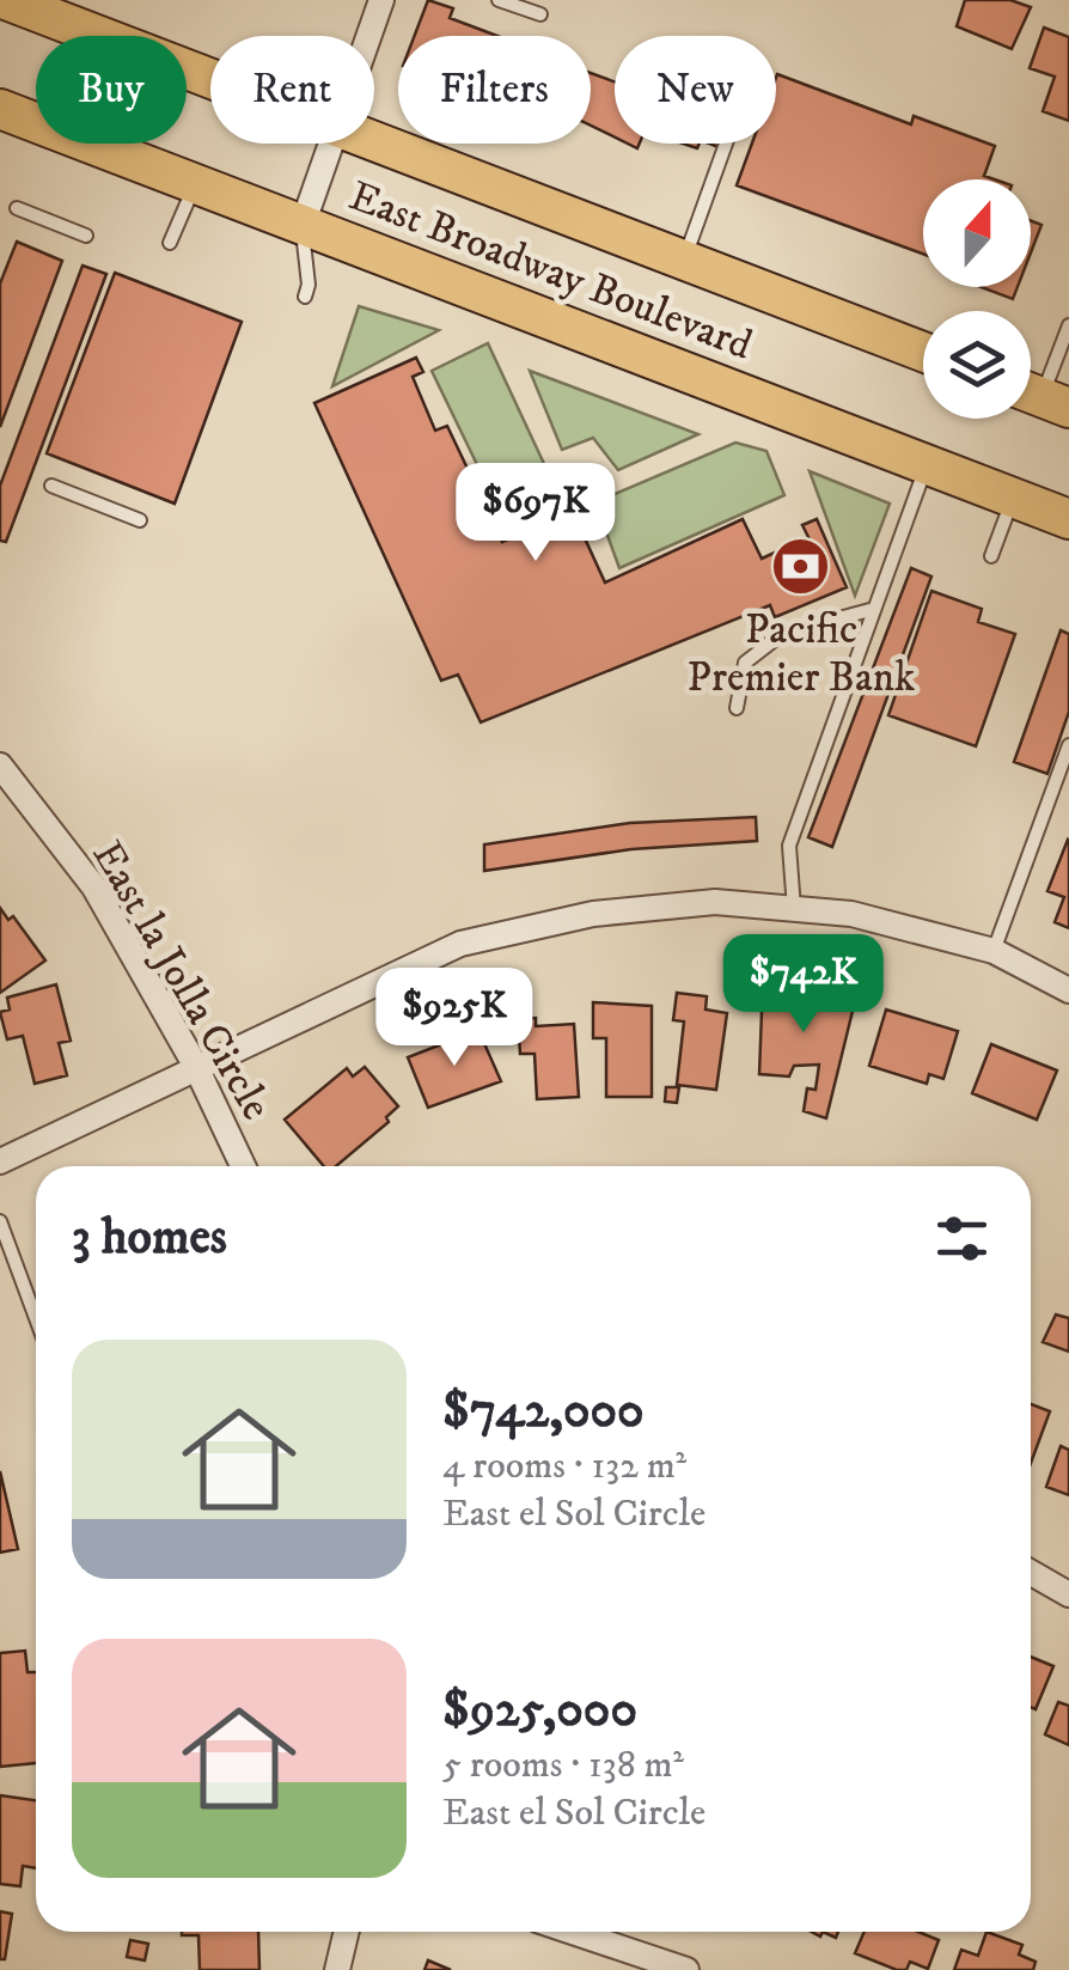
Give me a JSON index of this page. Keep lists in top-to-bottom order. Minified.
{"streets":{"main road":["East Broadway Boulevard"],"street":["East la Jolla Circle"]},"places":{"bank":["Pacific Premier Bank"]},"north":"top","page":{"chip":["Buy","Rent","Filters","New"],"price":["$697K","$742K","$925K"],"heading":"3 homes","list":[{"name":"$742,000","note":"4 rooms · 132 m² · East el Sol Circle"},{"name":"$925,000","note":"5 rooms · 138 m² · East el Sol Circle"}]}}
